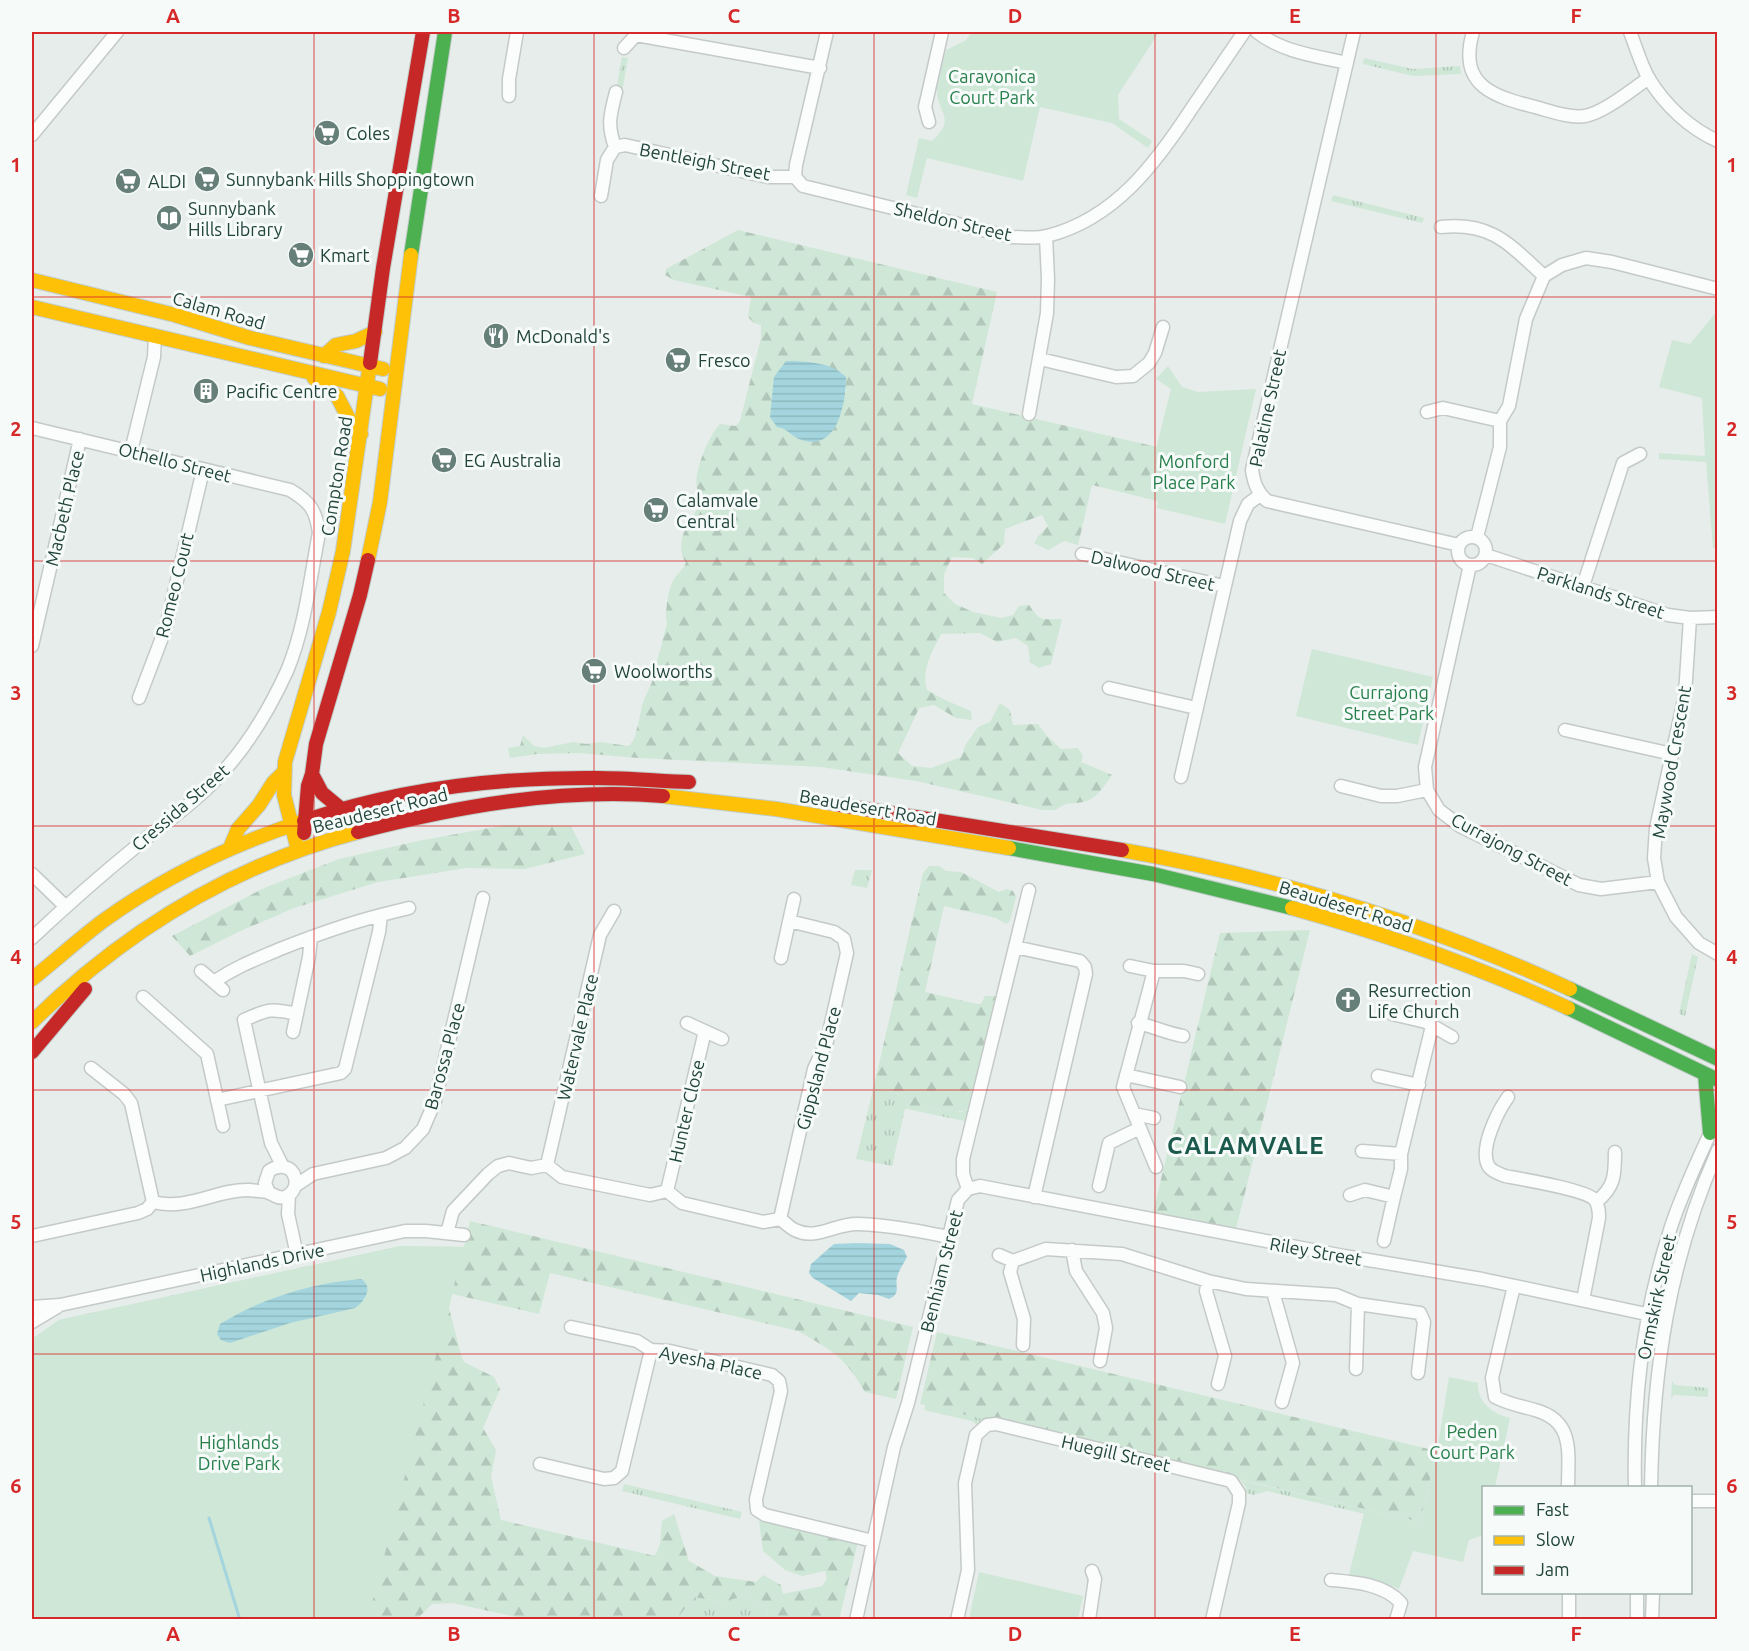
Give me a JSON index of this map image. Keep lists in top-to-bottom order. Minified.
{"streets":{"main road":["Calam Road","Compton Road","Beaudesert Road"],"street":["Bentleigh Street","Sheldon Street","Palatine Street","Othello Street","Macbeth Place","Dalwood Street","Romeo Court","Parklands Street","Maywood Crescent","Cressida Street","Currajong Street","Watervale Place","Barossa Place","Gippsland Place","Hunter Close","Riley Street","Highlands Drive","Benhiam Street","Ormskirk Street","Ayesha Place","Huegill Street"]},"crossings":[["Bentleigh Street","Sheldon Street"],["Calam Road","Compton Road"],["Palatine Street","Dalwood Street"],["Othello Street","Macbeth Place"],["Othello Street","Romeo Court"],["Othello Street","Cressida Street"],["Compton Road","Beaudesert Road"],["Parklands Street","Maywood Crescent"],["Maywood Crescent","Currajong Street"],["Riley Street","Benhiam Street"],["Riley Street","Ormskirk Street"],["Benhiam Street","Ayesha Place"]],"districts":["CALAMVALE"],"parks":["Caravonica Court Park","Monford Place Park","Currajong Street Park","Peden Court Park","Highlands Drive Park"],"places":{"supermarket":["Coles","Sunnybank Hills Shoppingtown","ALDI","Kmart","Fresco","EG Australia","Calamvale Central","Woolworths"],"library":["Sunnybank Hills Library"],"restaurant":["McDonald's"],"building":["Pacific Centre"],"church":["Resurrection Life Church"]},"legend":["Fast","Slow","Jam"],"grid":{"columns":["A","B","C","D","E","F"],"rows":["1","2","3","4","5","6"]}}
